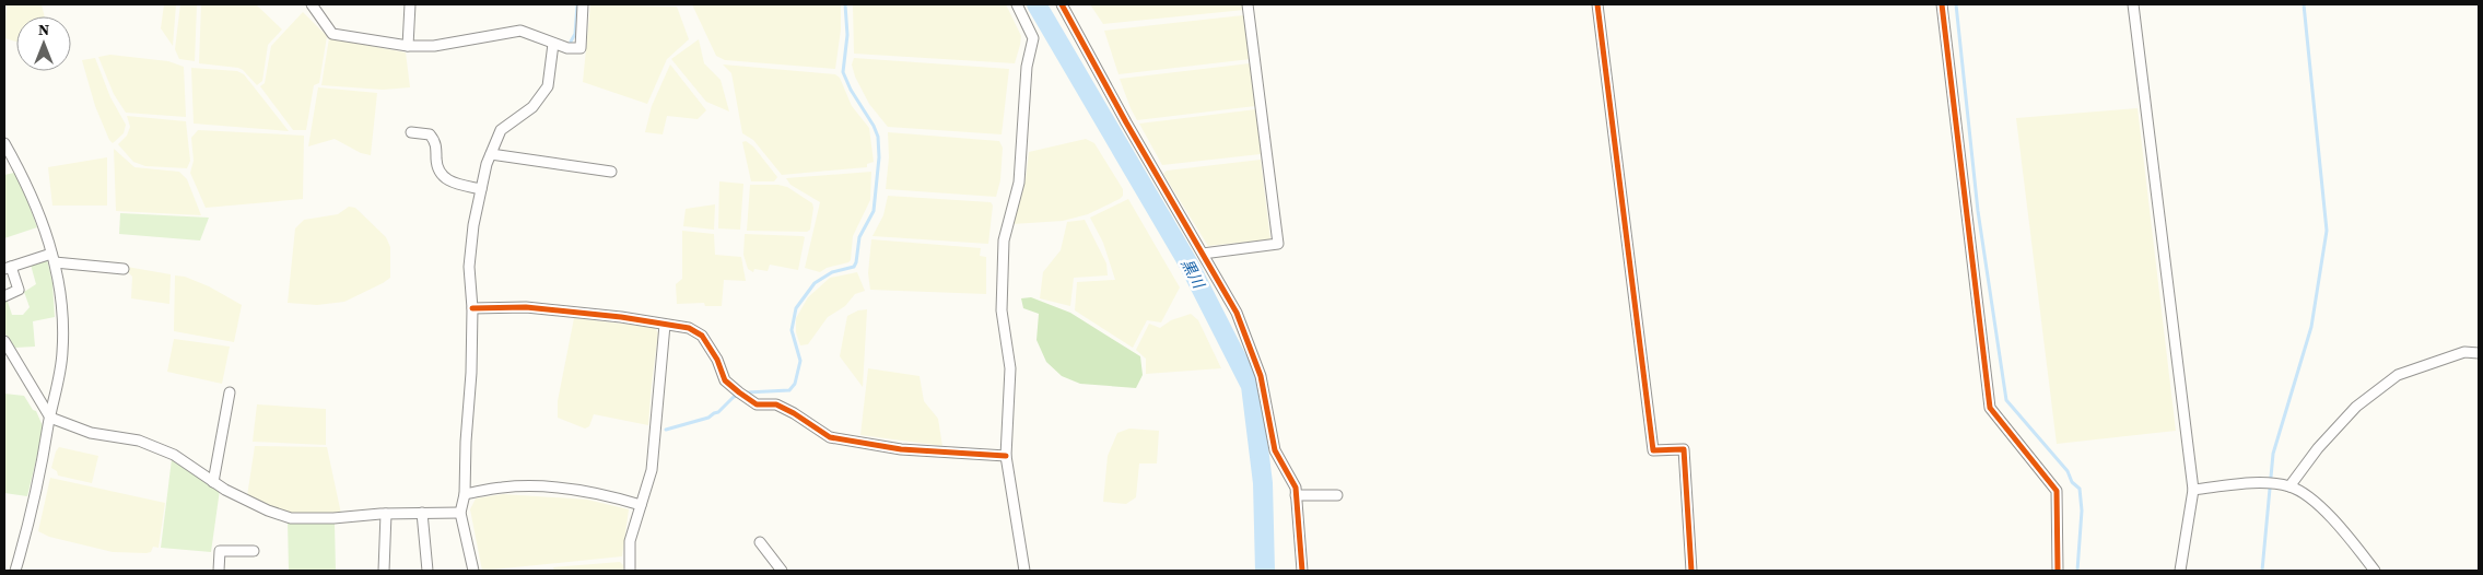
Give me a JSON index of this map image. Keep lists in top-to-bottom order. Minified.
{"water":["黒川"],"north":"top"}
